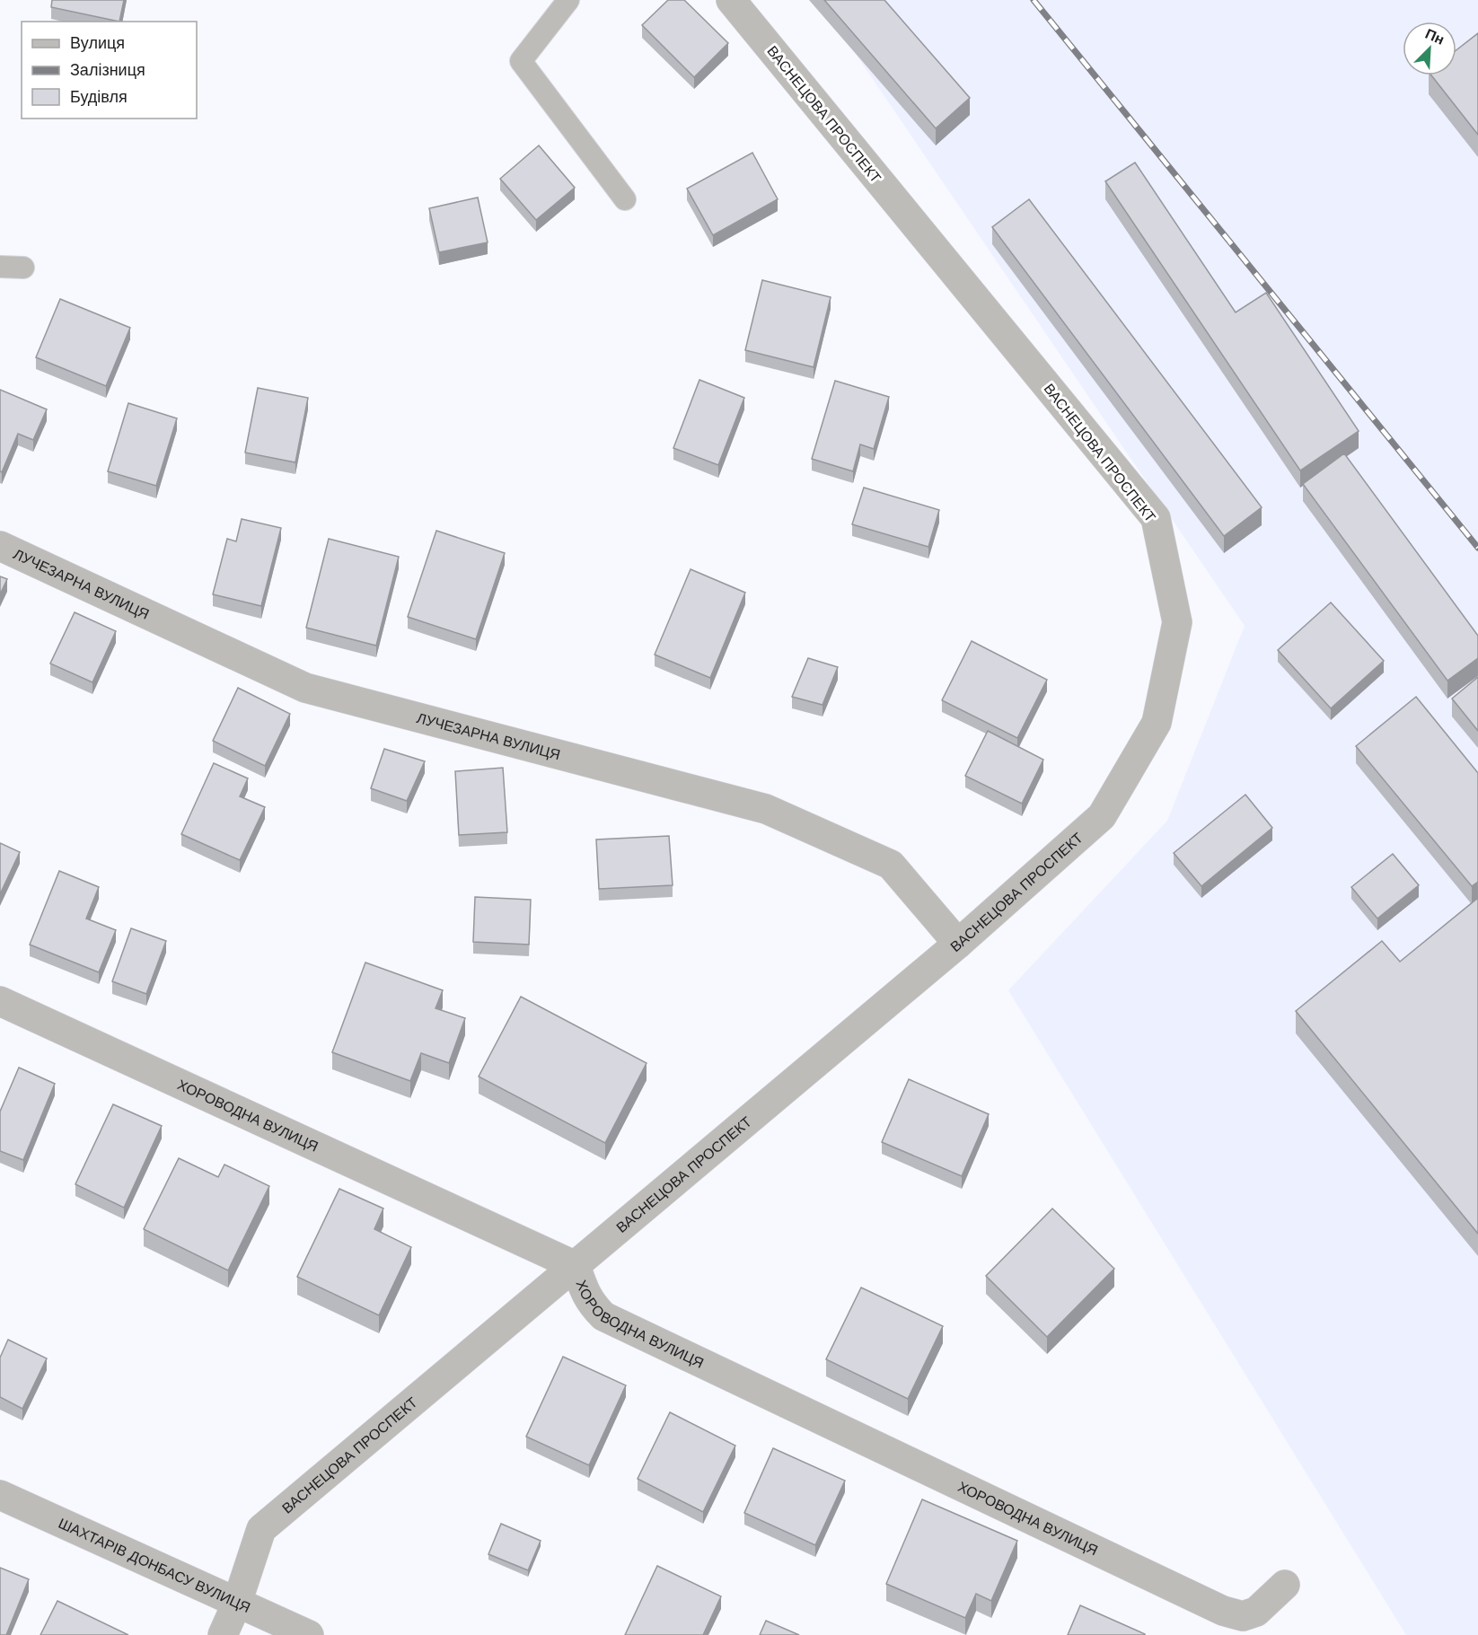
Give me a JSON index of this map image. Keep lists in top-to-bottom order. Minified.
{"streets":{"street":["ВАСНЕЦОВА ПРОСПЕКТ","ЛУЧЕЗАРНА ВУЛИЦЯ","ХОРОВОДНА ВУЛИЦЯ","ШАХТАРІВ ДОНБАСУ ВУЛИЦЯ"]},"crossings":[["ВАСНЕЦОВА ПРОСПЕКТ","ЛУЧЕЗАРНА ВУЛИЦЯ"],["ВАСНЕЦОВА ПРОСПЕКТ","ХОРОВОДНА ВУЛИЦЯ"],["ВАСНЕЦОВА ПРОСПЕКТ","ШАХТАРІВ ДОНБАСУ ВУЛИЦЯ"]],"legend":["Вулиця","Залізниця","Будівля"],"north":"top right"}
